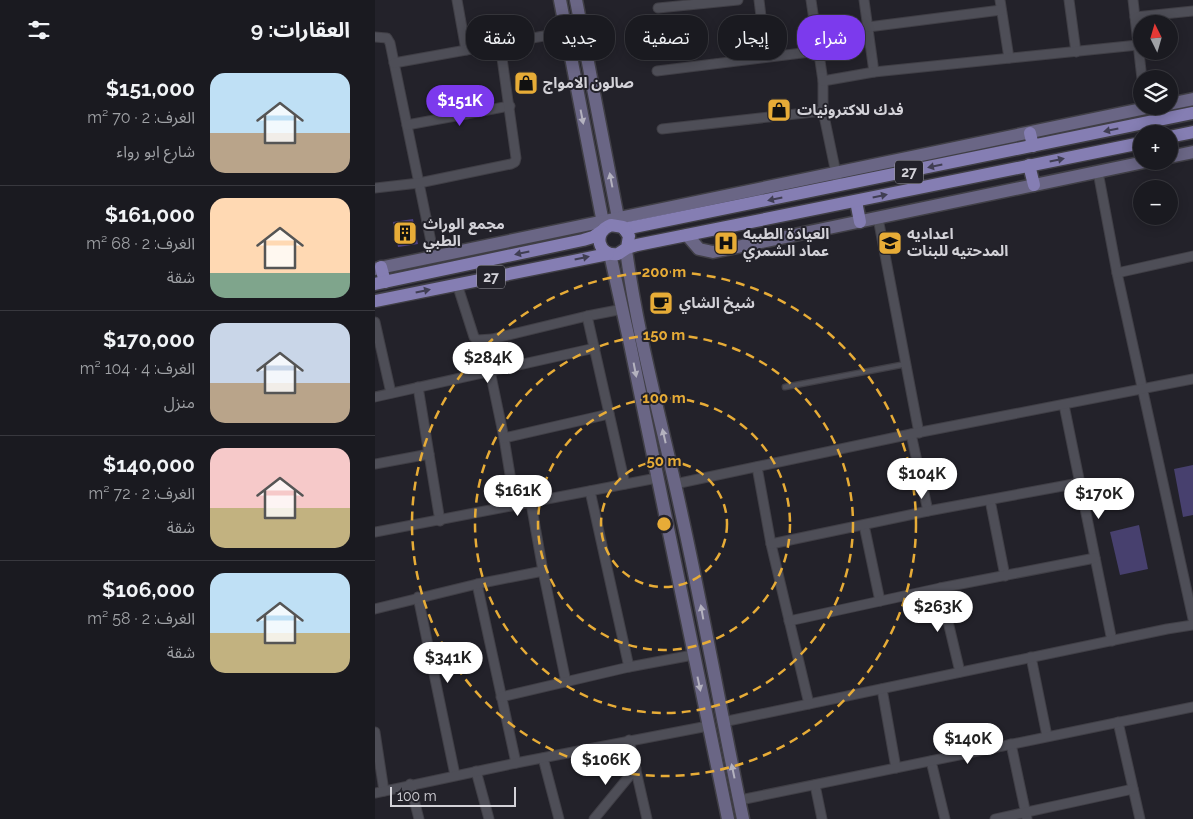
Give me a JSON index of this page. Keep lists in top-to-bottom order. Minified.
{"streets":{"main road":["27"]},"places":{"shop":["صالون الامواج","فدك للاكترونيات"],"building":["مجمع الوراث الطبي"],"hospital":["العيادة الطبيه عماد الشمري"],"school or university":["اعداديه المدحتيه للبنات"],"cafe":["شيخ الشاي"]},"scale_bar":"100 m","north":"top","page":{"heading":"العقارات: 9","map_buttons":["+","−"],"chip":["شراء","إيجار","تصفية","جديد","شقة"],"list":[{"name":"$151,000","note":"الغرف: 2 · 70 m² · شارع ابو رواء"},{"name":"$161,000","note":"الغرف: 2 · 68 m² · شقة"},{"name":"$170,000","note":"الغرف: 4 · 104 m² · منزل"},{"name":"$140,000","note":"الغرف: 2 · 72 m² · شقة"},{"name":"$106,000","note":"الغرف: 2 · 58 m² · شقة"}],"price":["$151K","$284K","$104K","$161K","$170K","$263K","$341K","$140K","$106K"],"scale":"100 m"},"rings":["200 m","150 m","100 m","50 m"]}
